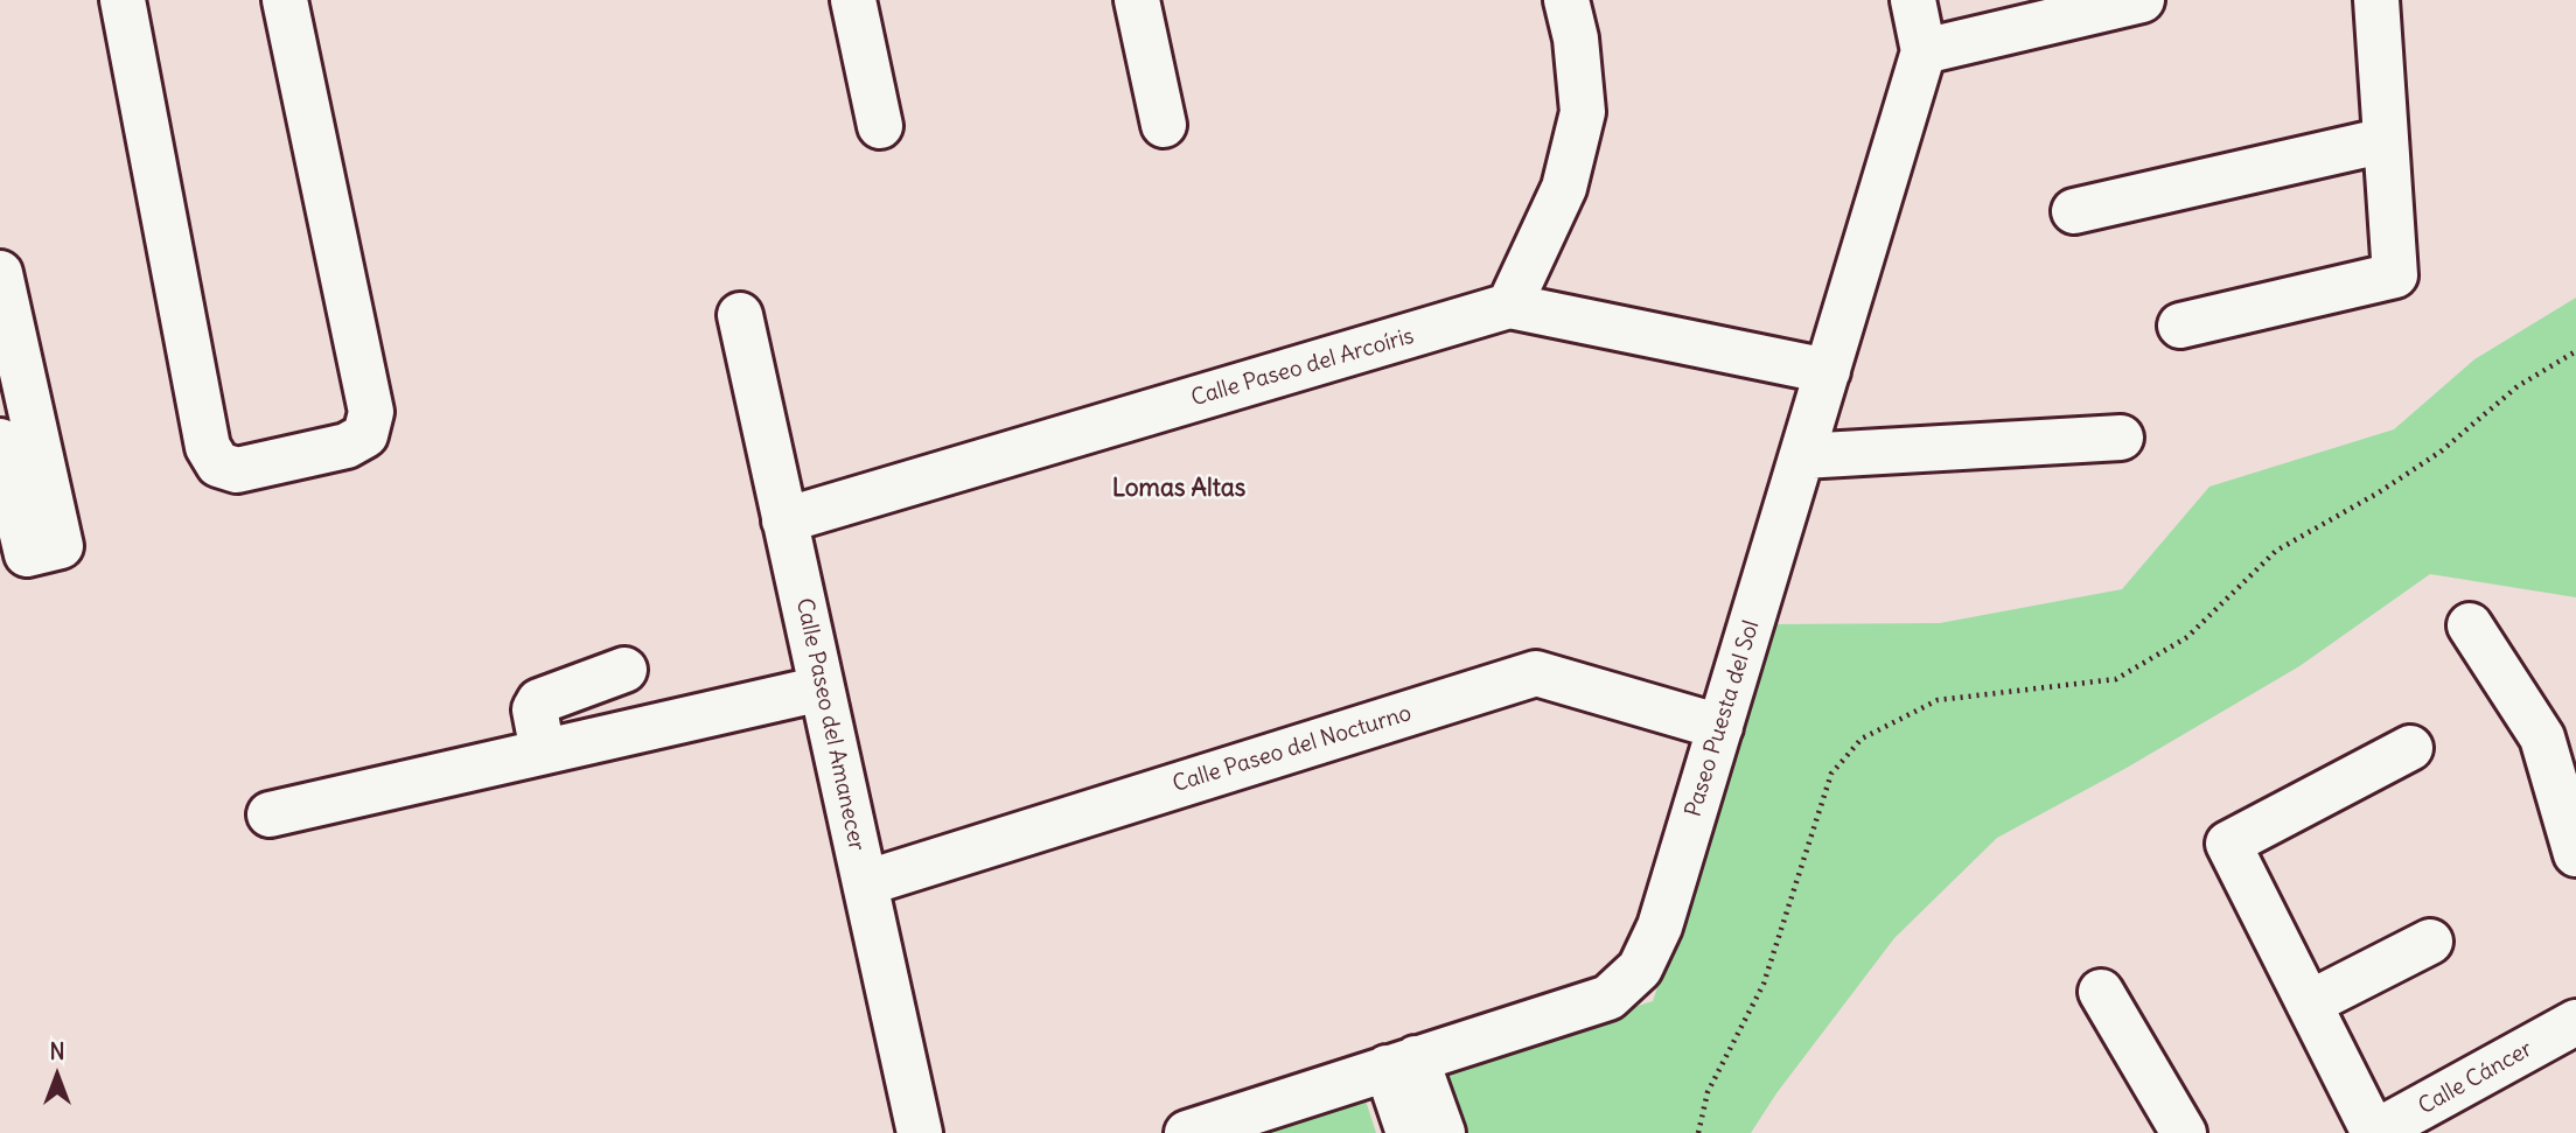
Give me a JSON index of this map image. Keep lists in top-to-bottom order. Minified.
{"streets":{"street":["Calle Paseo del Arcoíris","Paseo Puesta del Sol","Calle Paseo del Amanecer","Calle Paseo del Nocturno","Calle Cáncer"]},"crossings":[["Calle Paseo del Arcoíris","Paseo Puesta del Sol"],["Calle Paseo del Arcoíris","Calle Paseo del Amanecer"],["Paseo Puesta del Sol","Calle Paseo del Nocturno"],["Calle Paseo del Amanecer","Calle Paseo del Nocturno"]],"districts":["Lomas Altas"],"north":"top"}
